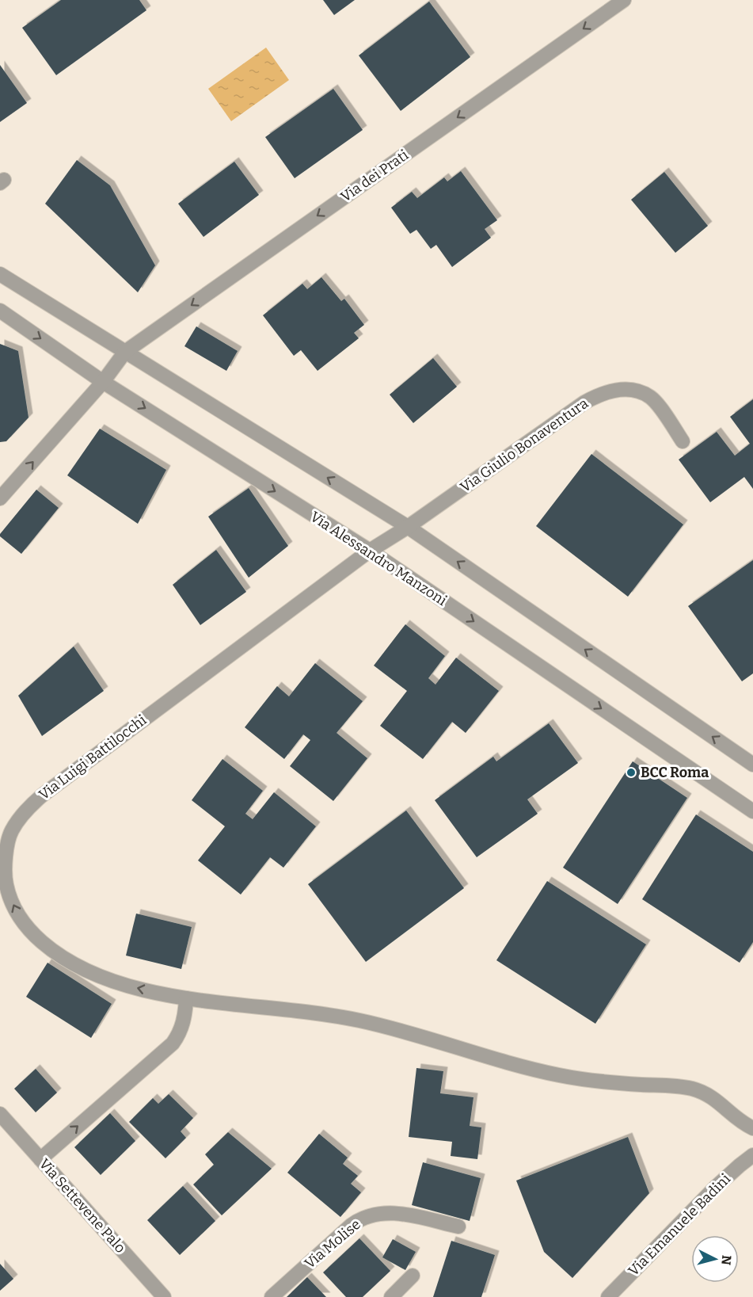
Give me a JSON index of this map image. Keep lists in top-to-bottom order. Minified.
{"streets":{"street":["Via dei Prati","Via Giulio Bonaventura","Via Alessandro Manzoni","Via Luigi Battilocchi","Via Settevene Palo","Via Emanuele Badini","Via Molise"]},"crossings":[["Via dei Prati","Via Alessandro Manzoni"],["Via Giulio Bonaventura","Via Luigi Battilocchi"],["Via Alessandro Manzoni","Via Luigi Battilocchi"]],"places":["BCC Roma"],"north":"right"}
